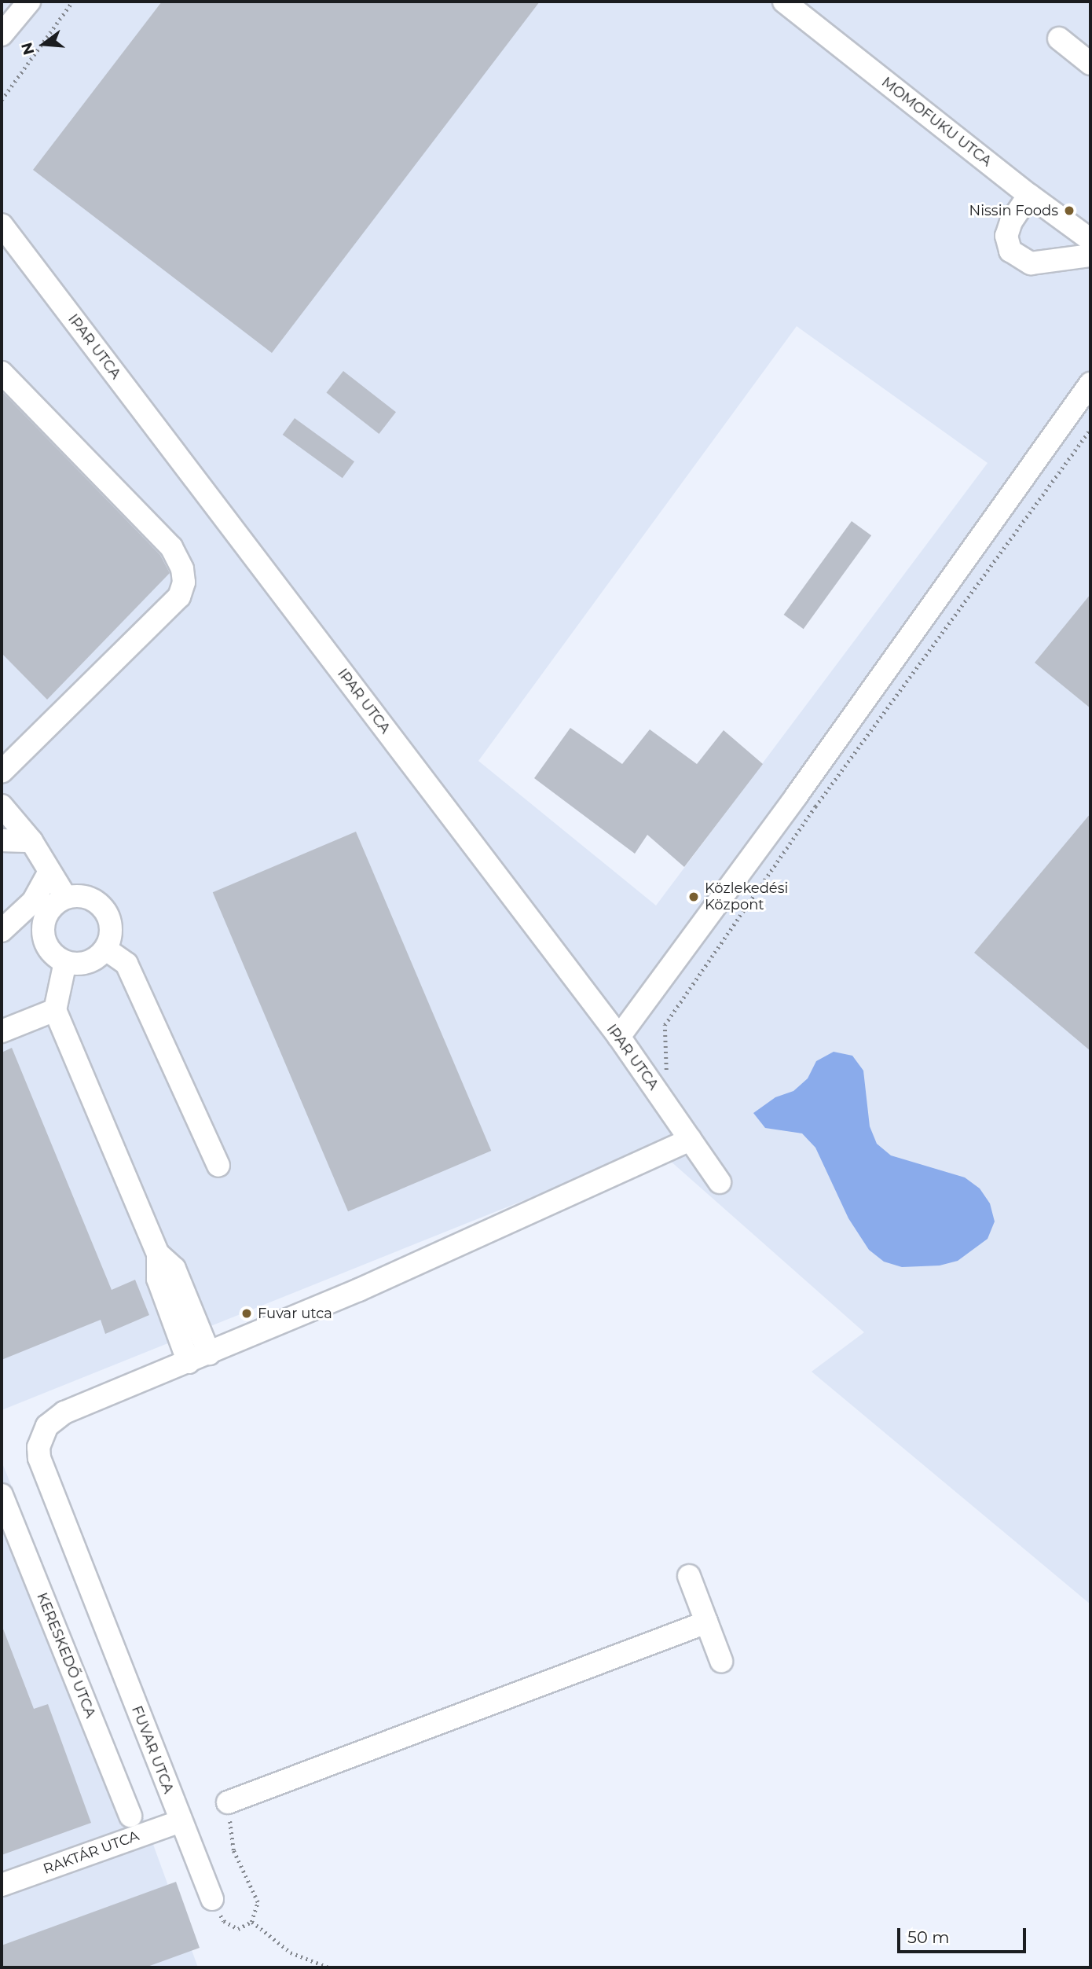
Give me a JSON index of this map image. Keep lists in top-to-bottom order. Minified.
{"streets":{"street":["MOMOFUKU UTCA","IPAR UTCA","KERESKEDŐ UTCA","FUVAR UTCA","RAKTÁR UTCA"]},"crossings":[["IPAR UTCA","FUVAR UTCA"],["FUVAR UTCA","RAKTÁR UTCA"]],"places":["Nissin Foods","Közlekedési Központ","Fuvar utca"],"scale_bar":"50 m","north":"left"}
